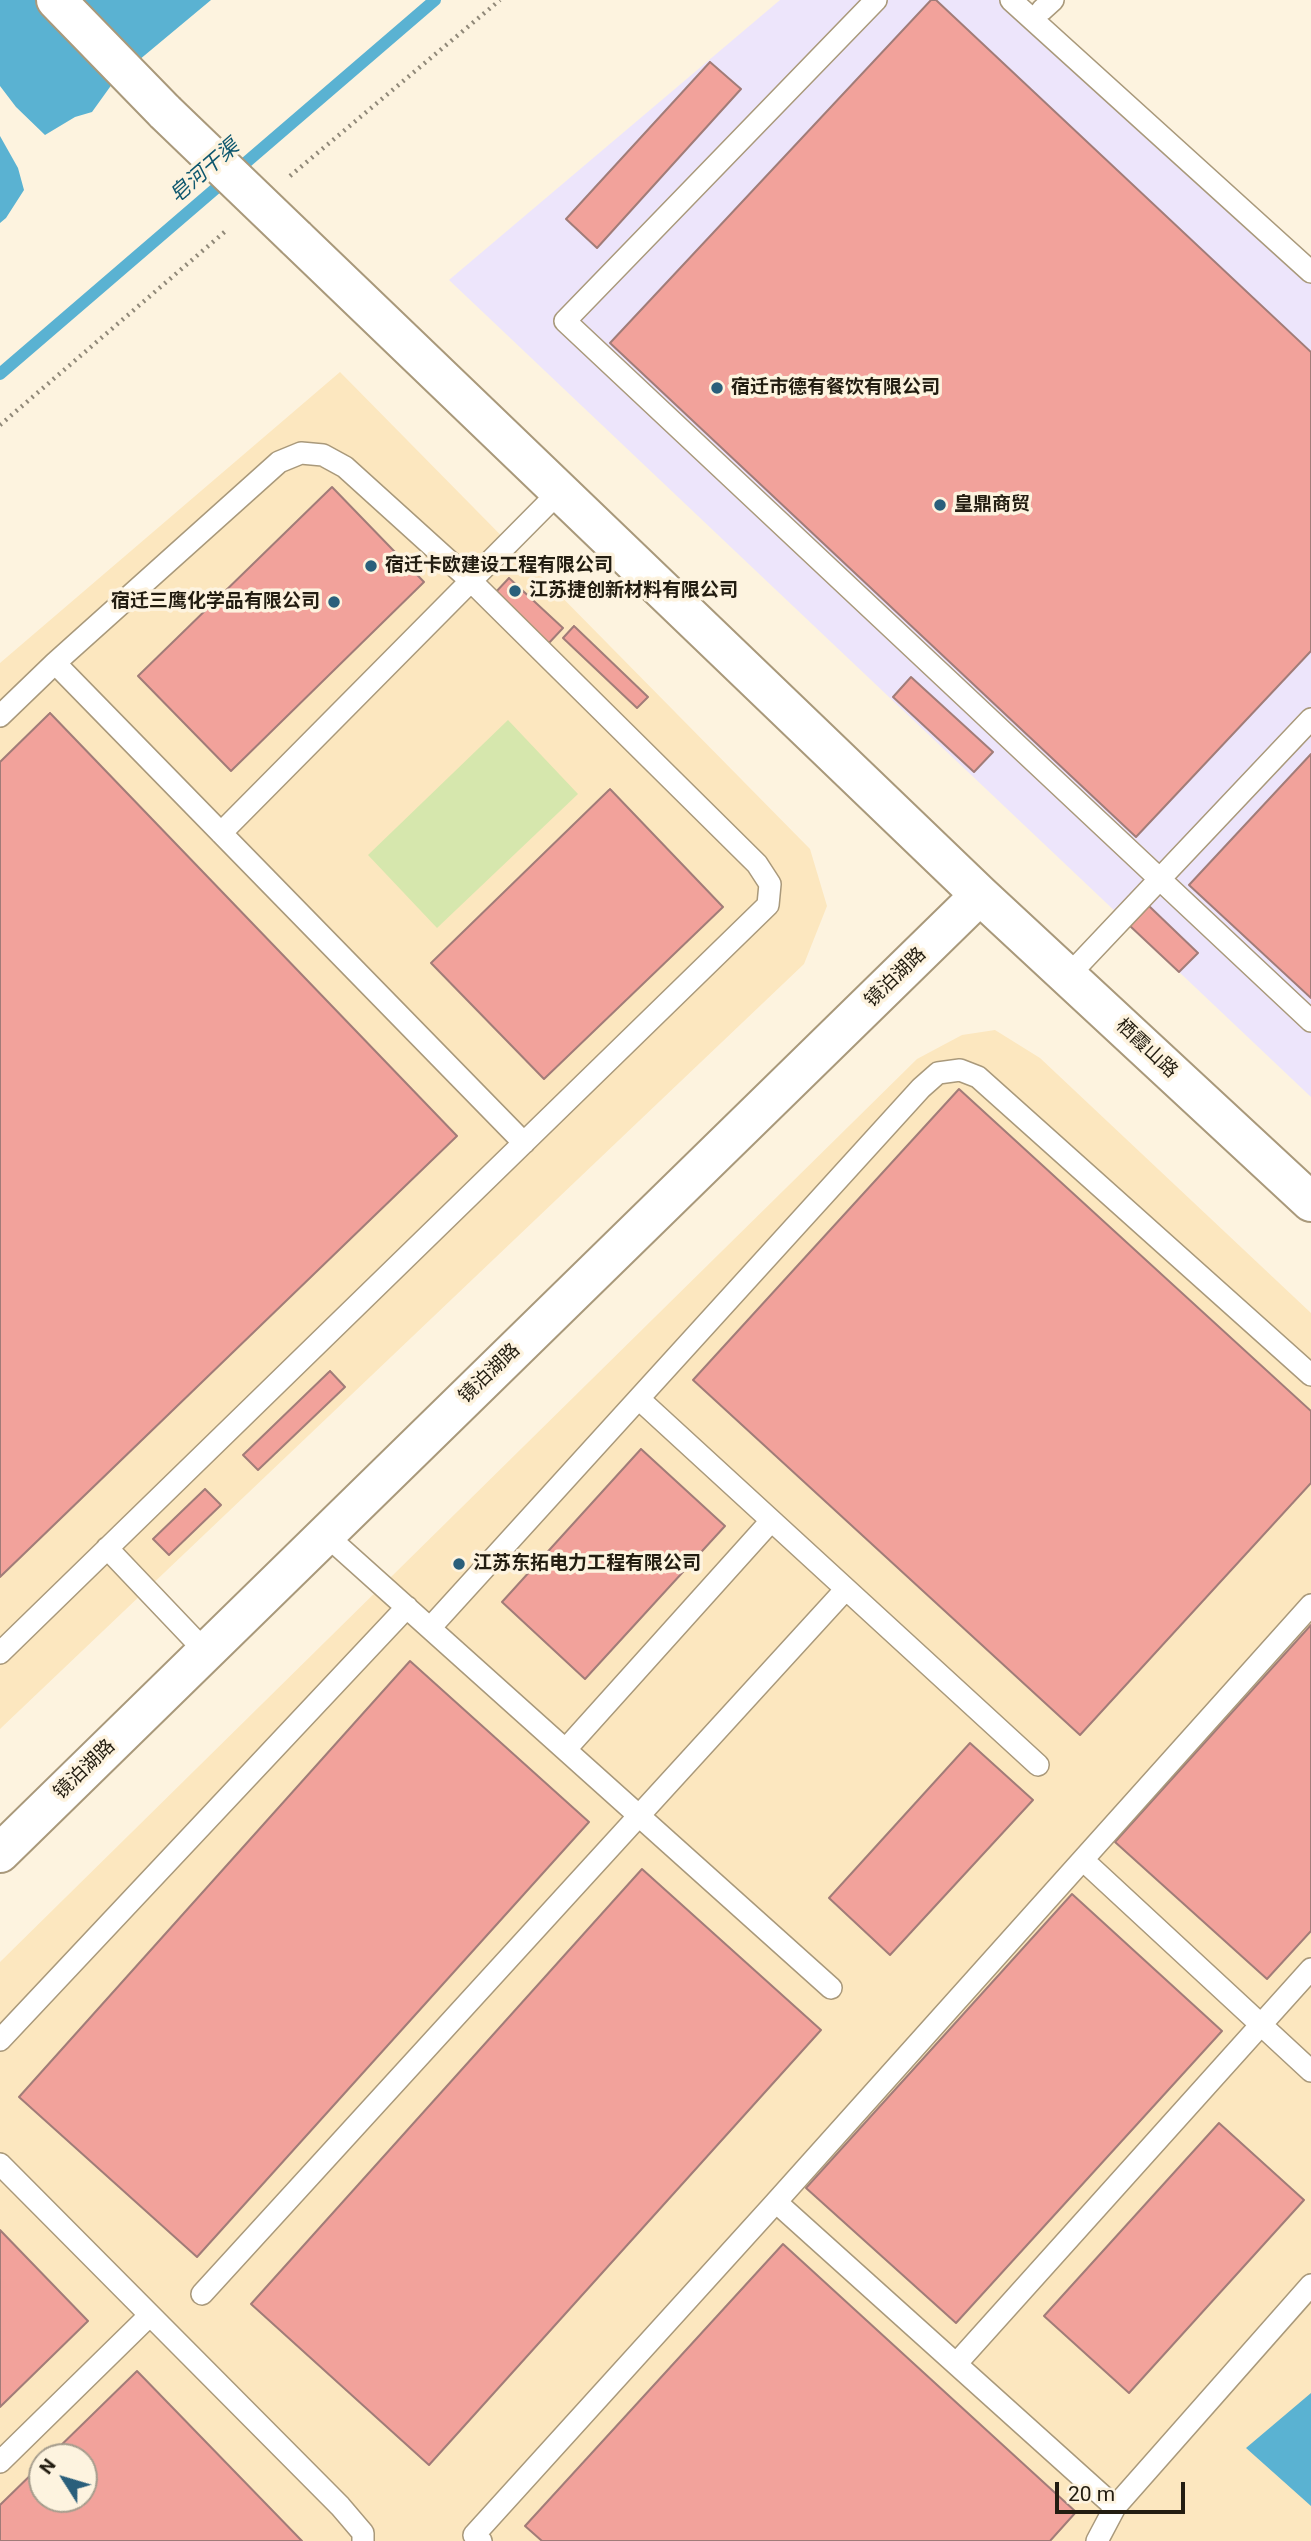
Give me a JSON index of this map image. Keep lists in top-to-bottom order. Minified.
{"streets":{"street":["镜泊湖路","栖霞山路"]},"crossings":[["镜泊湖路","栖霞山路"]],"water":["皂河干渠"],"places":["宿迁市德有餐饮有限公司","皇鼎商贸","宿迁卡欧建设工程有限公司","江苏捷创新材料有限公司","宿迁三鹰化学品有限公司","江苏东拓电力工程有限公司"],"scale_bar":"20 m","north":"top left"}
